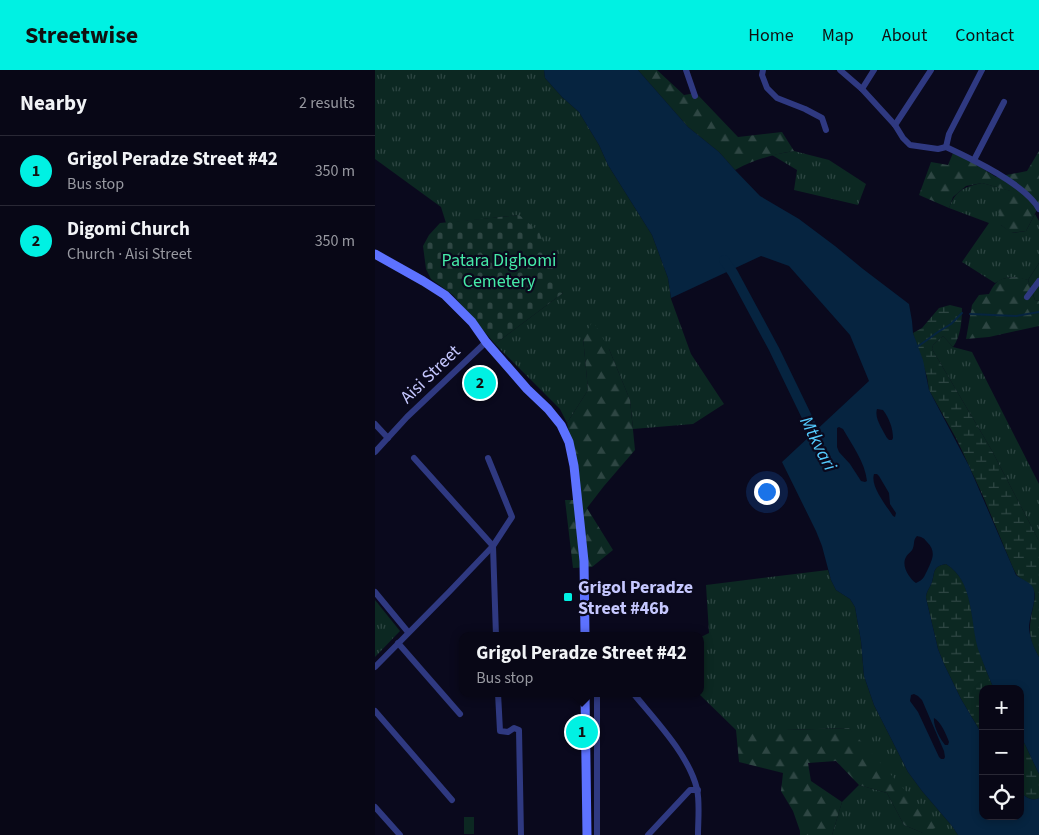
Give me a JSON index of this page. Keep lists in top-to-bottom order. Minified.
{"streets":{"street":["Aisi Street"]},"water":["Mtkvari"],"parks":["Patara Dighomi Cemetery"],"places":{"transit":["Grigol Peradze Street #46b"]},"page":{"header":"Streetwise","nav":["Home","Map","About","Contact"],"heading":["Nearby","2 results"],"list":[{"mark":"1","name":"Grigol Peradze Street #42","note":"Bus stop","value":"350 m"},{"mark":"2","name":"Digomi Church","note":"Church · Aisi Street","value":"350 m"}],"pins":["2","1"],"popup":["Grigol Peradze Street #42","Bus stop"],"map_buttons":["+","−"]}}
